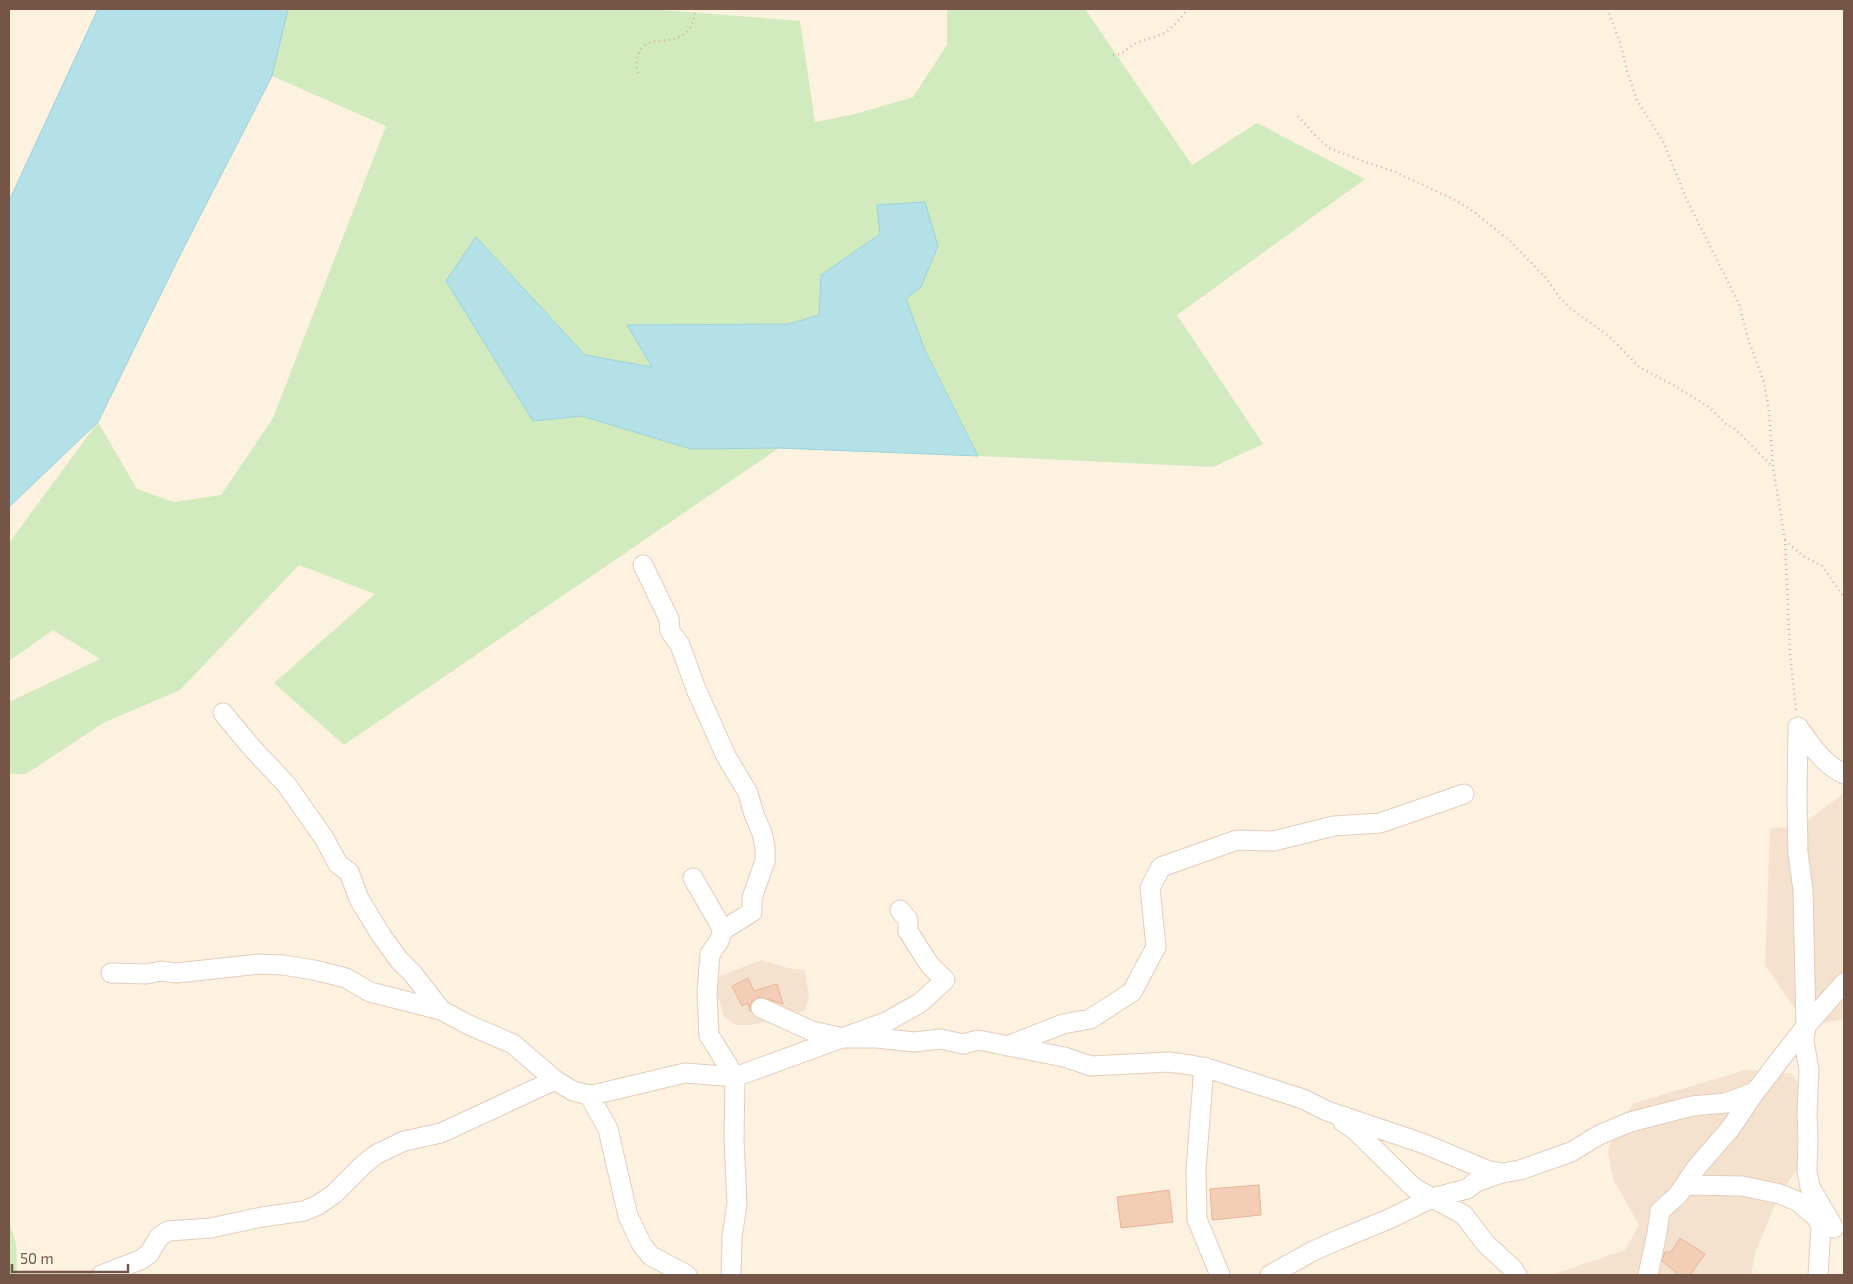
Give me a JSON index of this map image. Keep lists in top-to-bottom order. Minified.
{"scale_bar":"50 m"}
